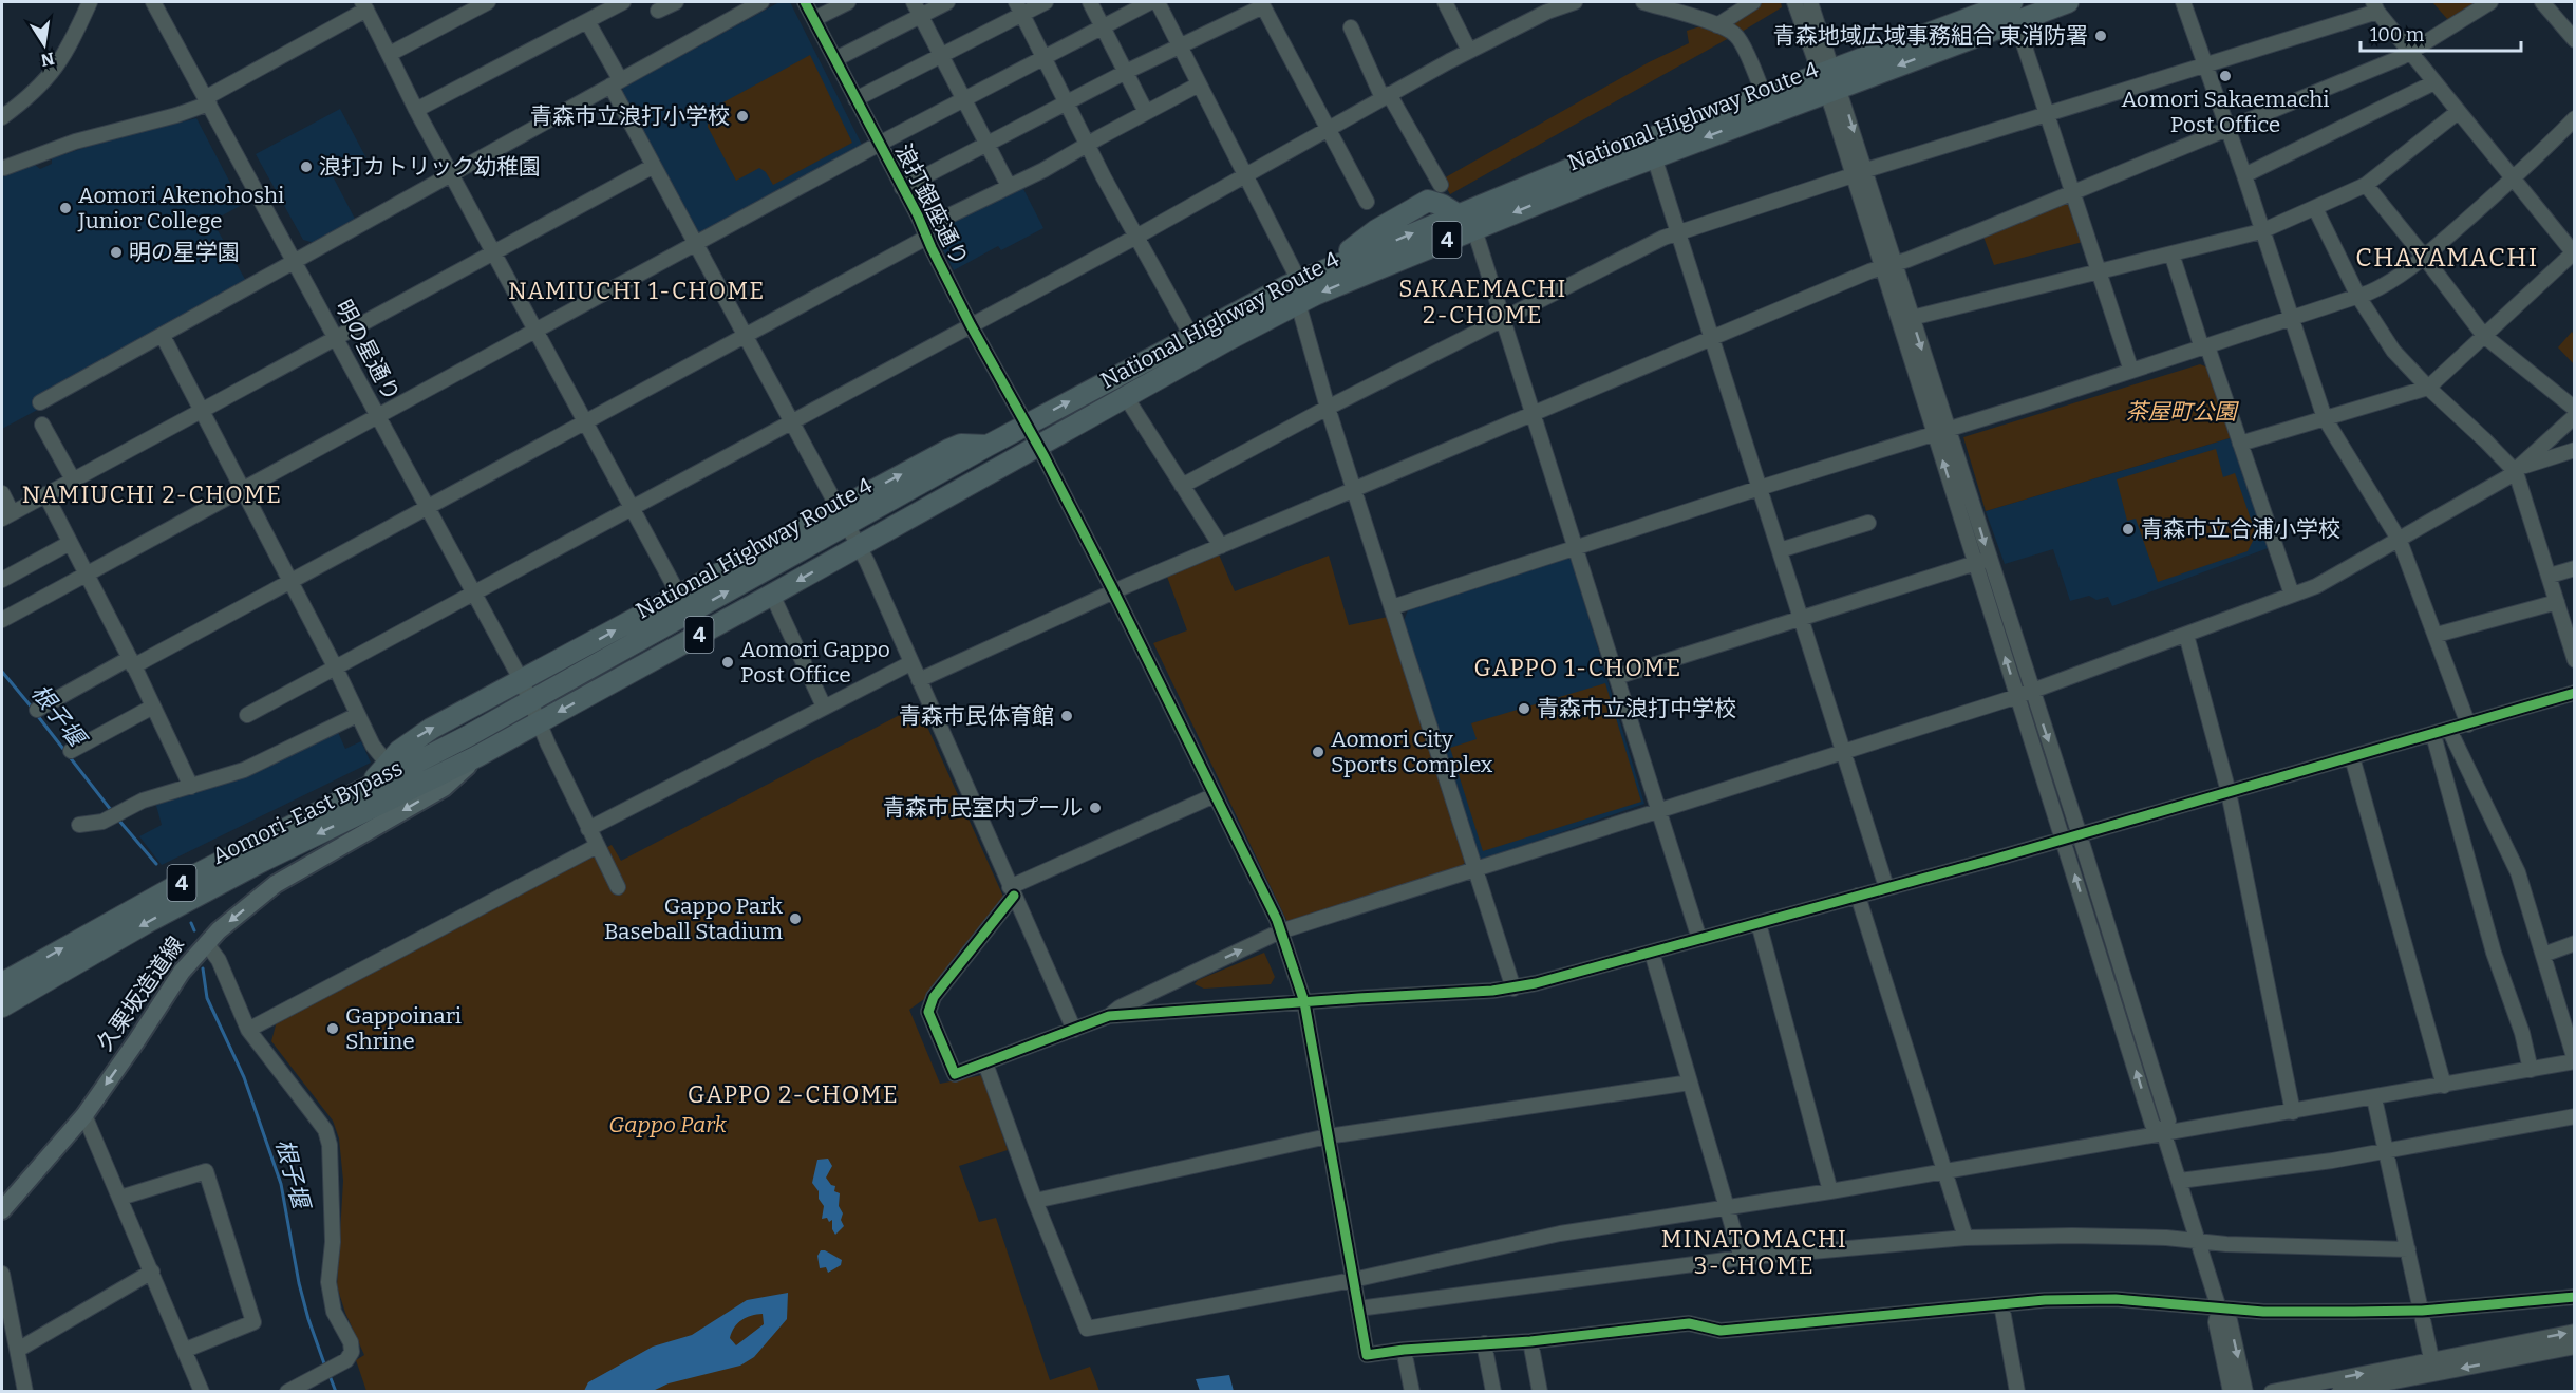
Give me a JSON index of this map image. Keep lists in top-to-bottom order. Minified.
{"streets":{"highway":["National Highway Route 4","4","Aomori-East Bypass"],"main road":["久栗坂造道線"],"street":["浪打銀座通り","明の星通り"]},"crossings":[["National Highway Route 4","浪打銀座通り"],["National Highway Route 4","明の星通り"],["National Highway Route 4","Aomori-East Bypass"],["明の星通り","Aomori-East Bypass"],["Aomori-East Bypass","久栗坂造道線"]],"one_way":["久栗坂造道線"],"districts":["CHAYAMACHI","SAKAEMACHI 2-CHOME","NAMIUCHI 1-CHOME","NAMIUCHI 2-CHOME","GAPPO 1-CHOME","GAPPO 2-CHOME","MINATOMACHI 3-CHOME"],"water":["根子堰"],"parks":["茶屋町公園","Gappo Park"],"places":["青森地域広域事務組合 東消防署","Aomori Sakaemachi Post Office","青森市立浪打小学校","浪打カトリック幼稚園","Aomori Akenohoshi Junior College","明の星学園","青森市立合浦小学校","Aomori Gappo Post Office","青森市立浪打中学校","青森市民体育館","Aomori City Sports Complex","青森市民室内プール","Gappo Park Baseball Stadium","Gappoinari Shrine"],"scale_bar":"100 m","north":"bottom"}
